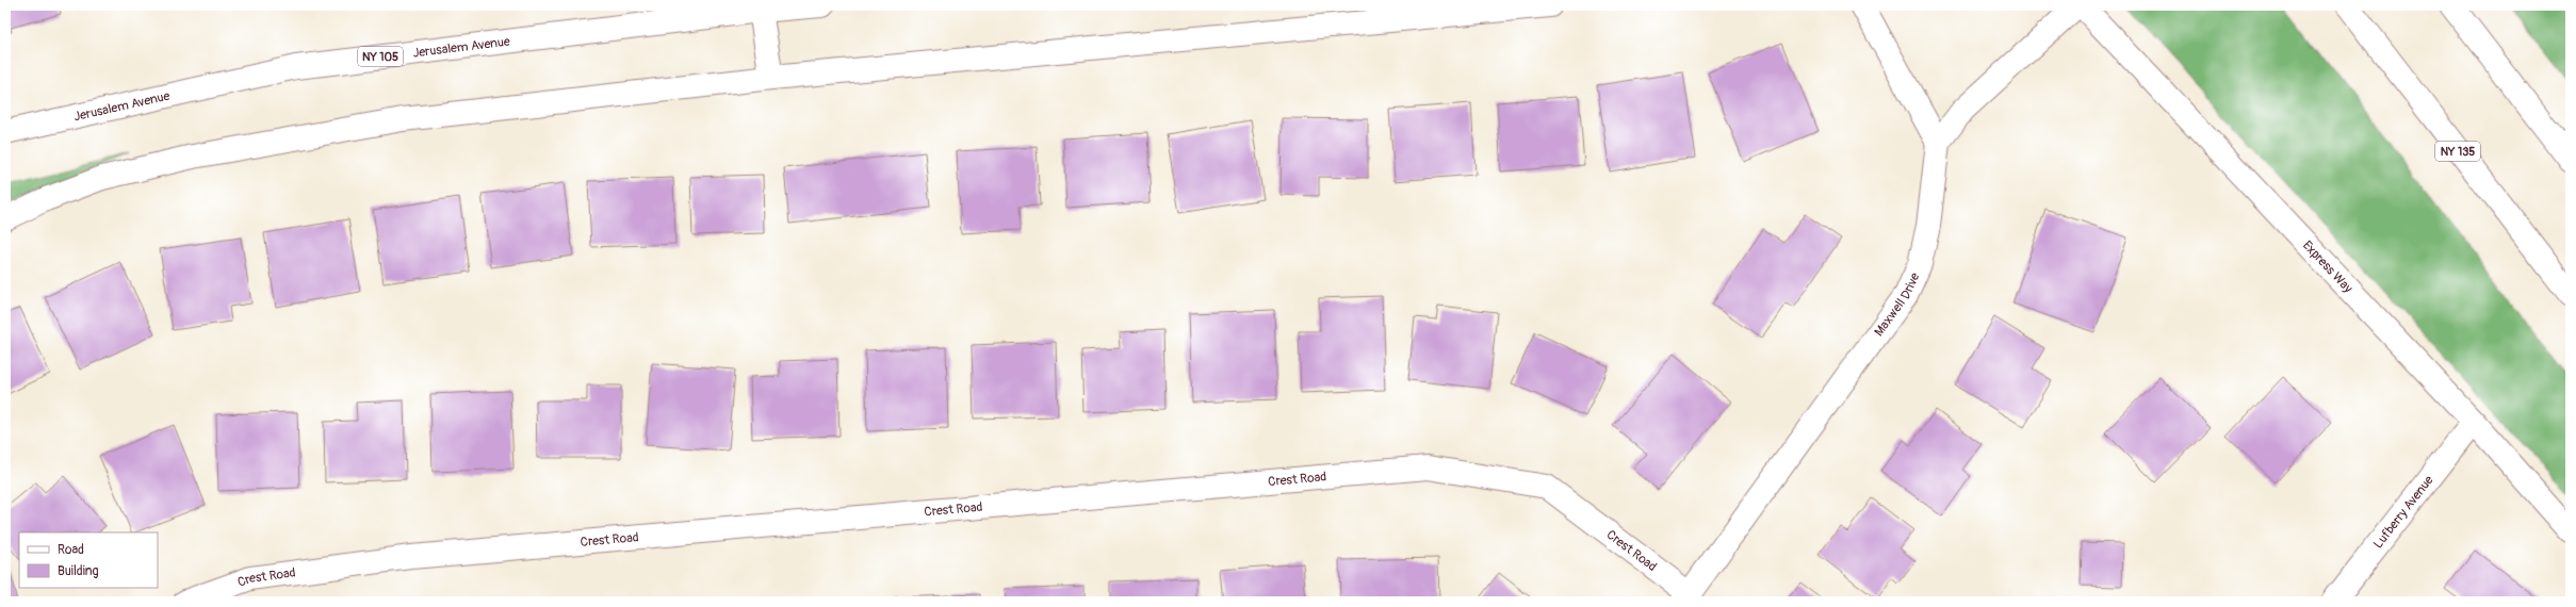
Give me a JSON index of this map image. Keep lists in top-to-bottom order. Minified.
{"streets":{"main road":["Jerusalem Avenue","NY 105","NY 135","Express Way","Maxwell Drive","Crest Road","Lufberry Avenue"]},"crossings":[["Express Way","Lufberry Avenue"],["Maxwell Drive","Crest Road"]],"legend":["Road","Building"]}
